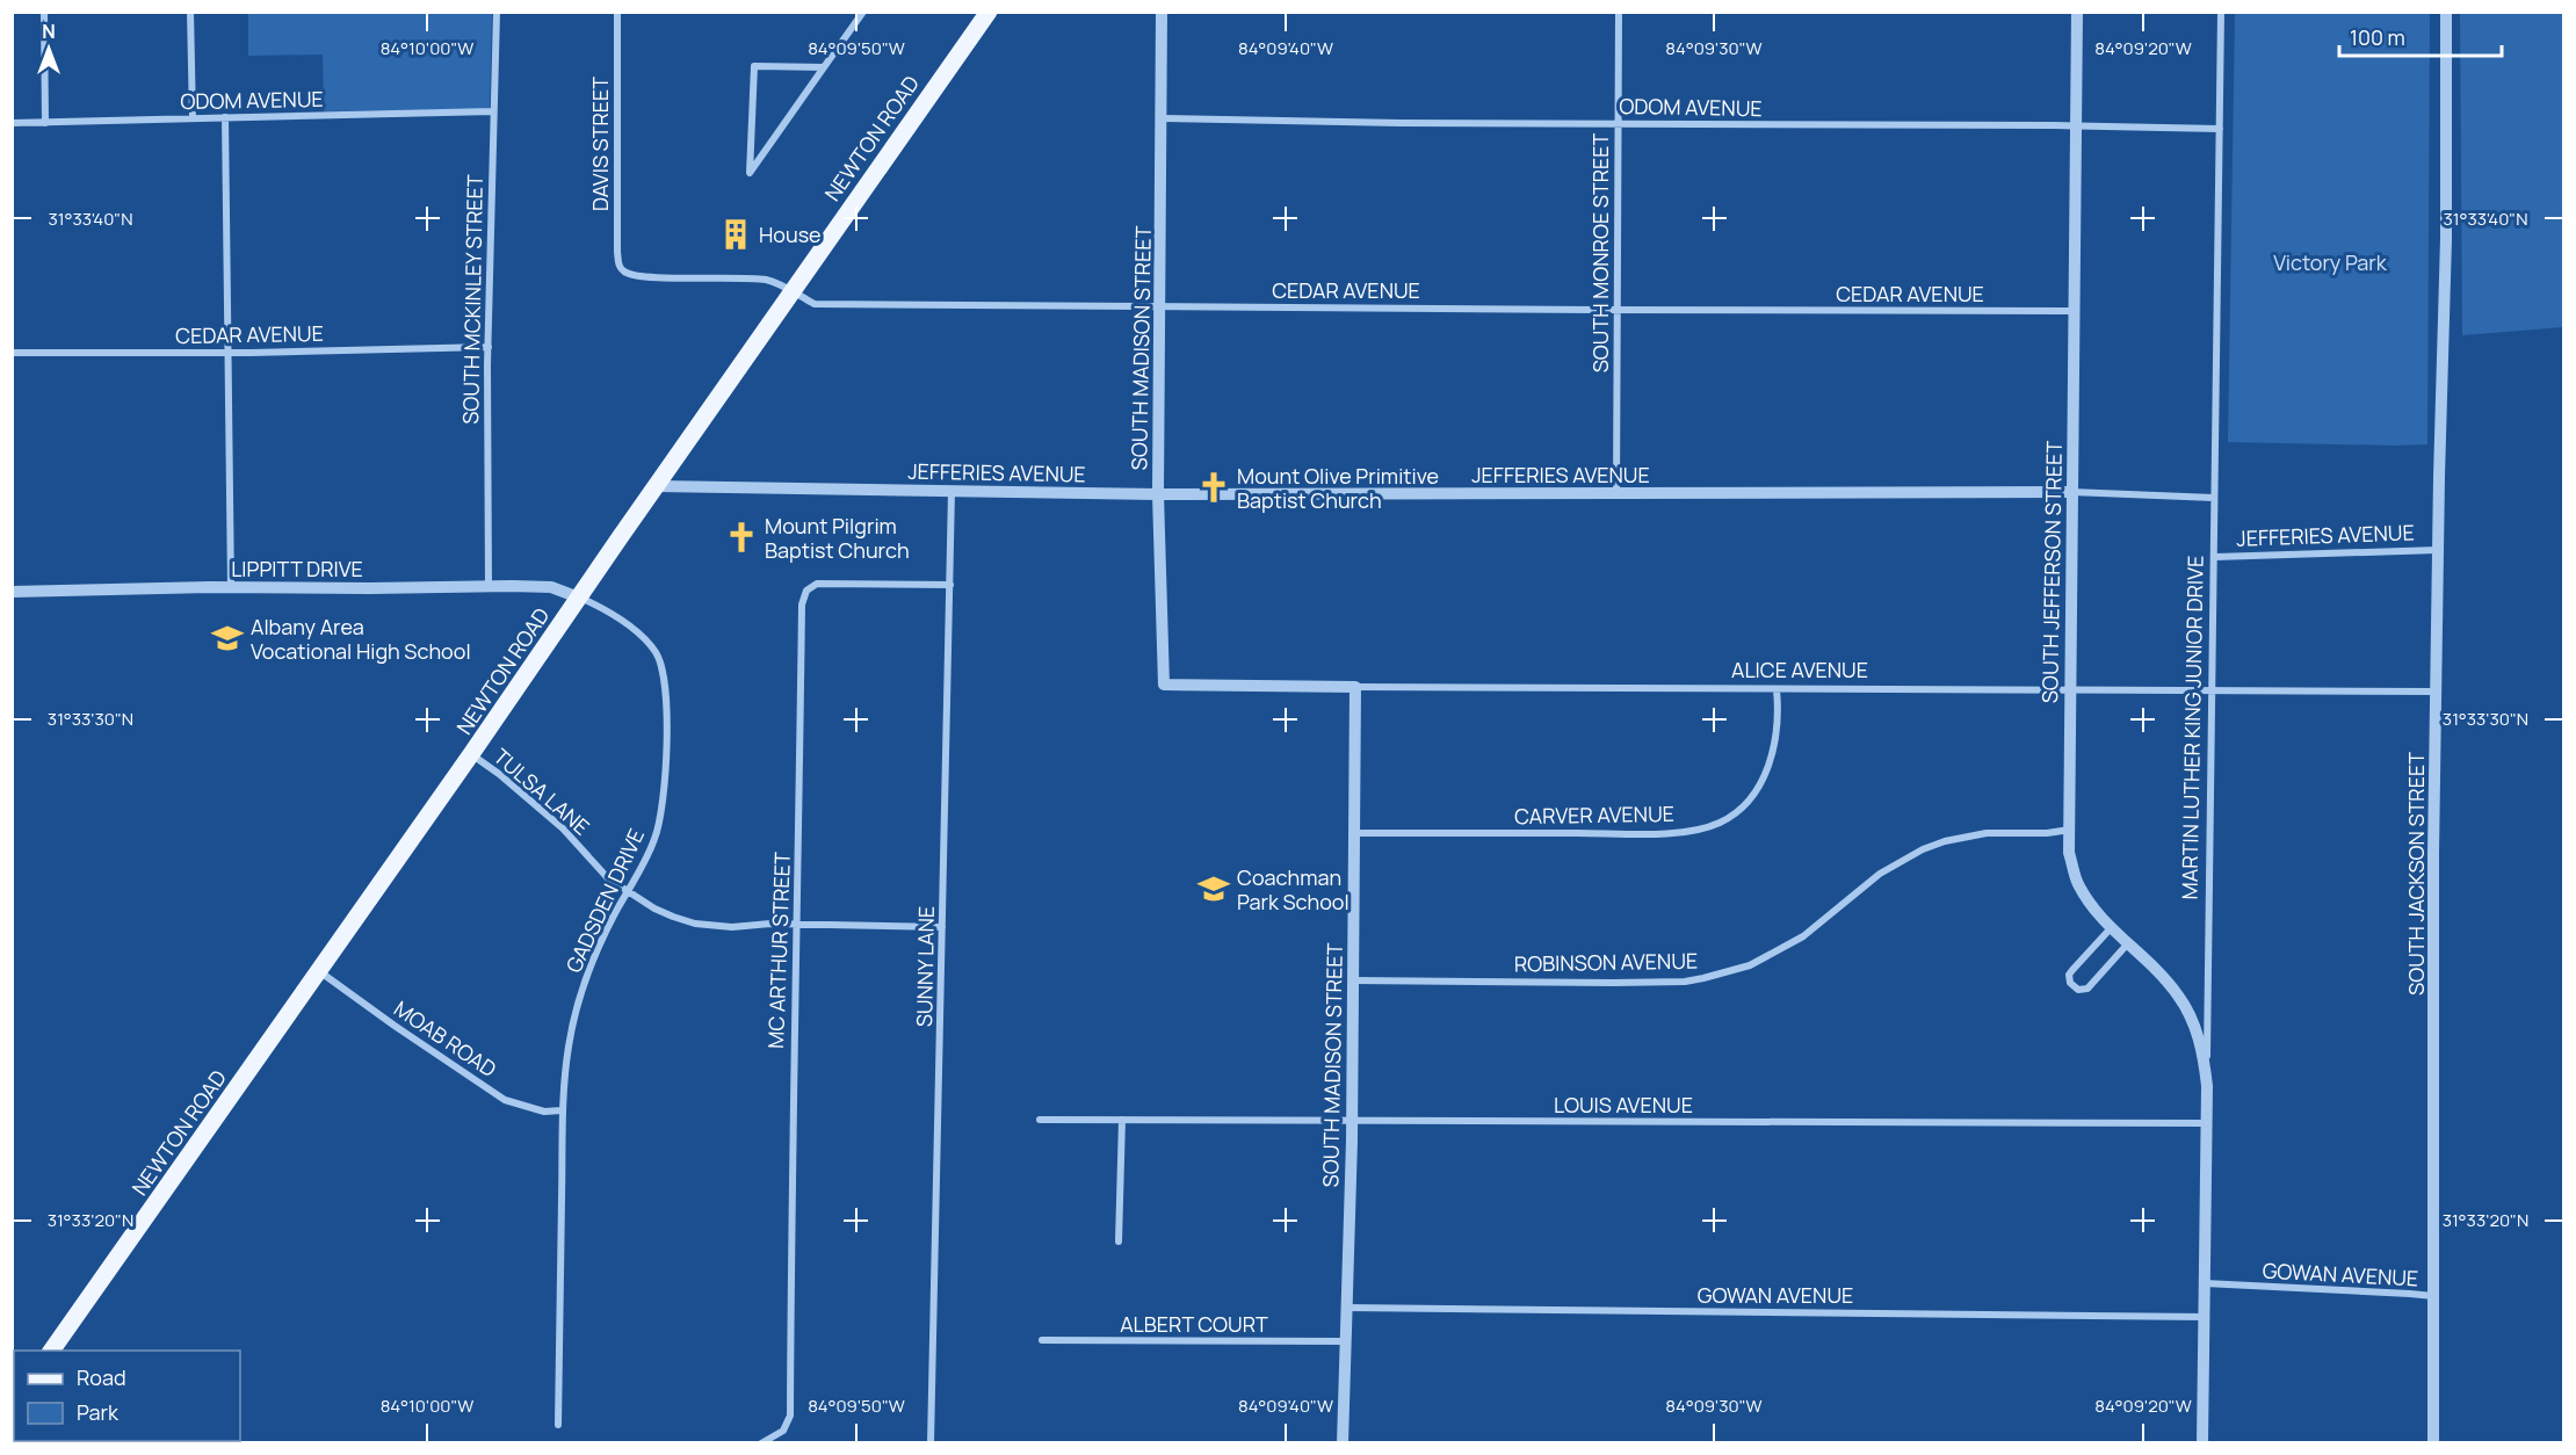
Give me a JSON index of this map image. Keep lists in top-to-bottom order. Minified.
{"streets":{"main road":["NEWTON ROAD"],"street":["ODOM AVENUE","DAVIS STREET","SOUTH MONROE STREET","CEDAR AVENUE","SOUTH MCKINLEY STREET","SOUTH MADISON STREET","JEFFERIES AVENUE","LIPPITT DRIVE","SOUTH JEFFERSON STREET","ALICE AVENUE","MARTIN LUTHER KING JUNIOR DRIVE","TULSA LANE","CARVER AVENUE","SOUTH JACKSON STREET","GADSDEN DRIVE","MC ARTHUR STREET","ROBINSON AVENUE","SUNNY LANE","MOAB ROAD","LOUIS AVENUE","GOWAN AVENUE","ALBERT COURT"]},"crossings":[["ODOM AVENUE","SOUTH MONROE STREET"],["ODOM AVENUE","SOUTH MCKINLEY STREET"],["ODOM AVENUE","SOUTH MADISON STREET"],["ODOM AVENUE","SOUTH JEFFERSON STREET"],["ODOM AVENUE","MARTIN LUTHER KING JUNIOR DRIVE"],["NEWTON ROAD","CEDAR AVENUE"],["NEWTON ROAD","JEFFERIES AVENUE"],["NEWTON ROAD","LIPPITT DRIVE"],["NEWTON ROAD","TULSA LANE"],["NEWTON ROAD","GADSDEN DRIVE"],["NEWTON ROAD","MOAB ROAD"],["DAVIS STREET","CEDAR AVENUE"],["SOUTH MONROE STREET","CEDAR AVENUE"],["SOUTH MONROE STREET","JEFFERIES AVENUE"],["CEDAR AVENUE","SOUTH MCKINLEY STREET"],["CEDAR AVENUE","SOUTH MADISON STREET"],["CEDAR AVENUE","SOUTH JEFFERSON STREET"],["SOUTH MCKINLEY STREET","LIPPITT DRIVE"],["SOUTH MADISON STREET","JEFFERIES AVENUE"],["SOUTH MADISON STREET","ALICE AVENUE"],["SOUTH MADISON STREET","CARVER AVENUE"],["SOUTH MADISON STREET","ROBINSON AVENUE"],["SOUTH MADISON STREET","LOUIS AVENUE"],["SOUTH MADISON STREET","GOWAN AVENUE"],["SOUTH MADISON STREET","ALBERT COURT"],["JEFFERIES AVENUE","SOUTH JEFFERSON STREET"],["JEFFERIES AVENUE","MARTIN LUTHER KING JUNIOR DRIVE"],["JEFFERIES AVENUE","SOUTH JACKSON STREET"],["JEFFERIES AVENUE","SUNNY LANE"],["LIPPITT DRIVE","GADSDEN DRIVE"],["SOUTH JEFFERSON STREET","ALICE AVENUE"],["SOUTH JEFFERSON STREET","MARTIN LUTHER KING JUNIOR DRIVE"],["SOUTH JEFFERSON STREET","ROBINSON AVENUE"],["ALICE AVENUE","MARTIN LUTHER KING JUNIOR DRIVE"],["ALICE AVENUE","CARVER AVENUE"],["ALICE AVENUE","SOUTH JACKSON STREET"],["MARTIN LUTHER KING JUNIOR DRIVE","LOUIS AVENUE"],["MARTIN LUTHER KING JUNIOR DRIVE","GOWAN AVENUE"],["TULSA LANE","GADSDEN DRIVE"],["TULSA LANE","MC ARTHUR STREET"],["TULSA LANE","SUNNY LANE"],["SOUTH JACKSON STREET","GOWAN AVENUE"],["GADSDEN DRIVE","MOAB ROAD"],["MC ARTHUR STREET","SUNNY LANE"]],"parks":["Victory Park"],"places":{"building":["House"],"church":["Mount Olive Primitive Baptist Church","Mount Pilgrim Baptist Church"],"school or university":["Albany Area Vocational High School","Coachman Park School"]},"legend":["Road","Park"],"scale_bar":"100 m","north":"top","coordinates":["84°10'00\"W","84°09'50\"W","84°09'40\"W","84°09'30\"W","84°09'20\"W","31°33'40\"N","31°33'30\"N","31°33'20\"N"]}
